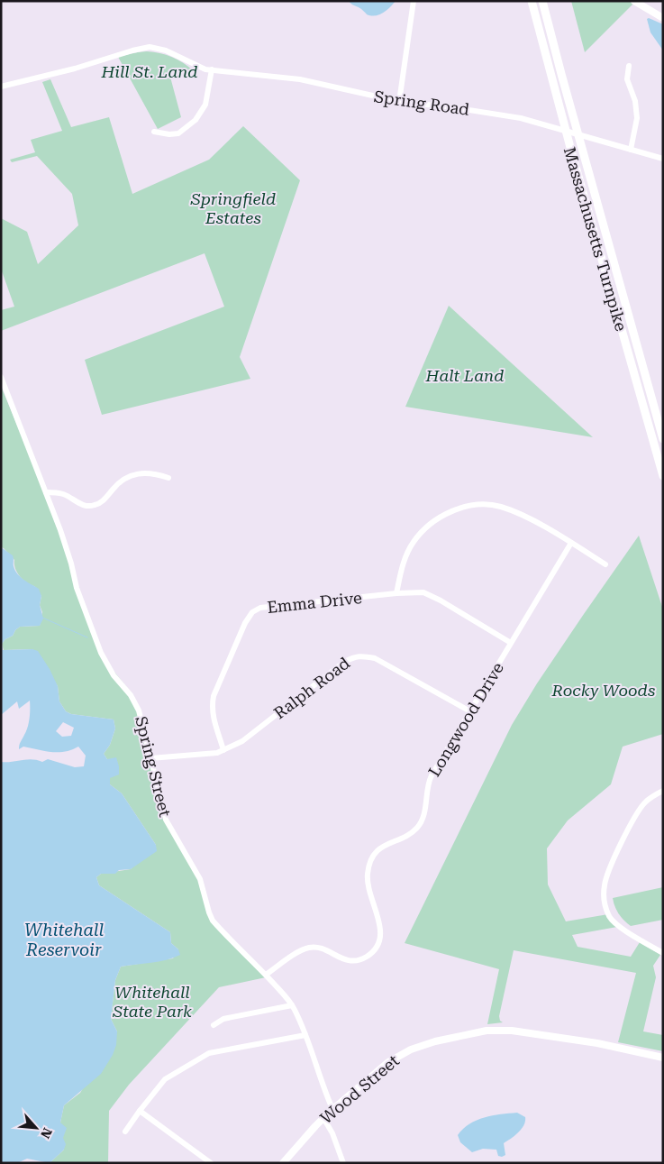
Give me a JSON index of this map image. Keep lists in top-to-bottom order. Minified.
{"streets":{"highway":["Massachusetts Turnpike"],"main road":["Wood Street"],"street":["Spring Road","Emma Drive","Ralph Road","Longwood Drive","Spring Street"]},"crossings":[["Emma Drive","Ralph Road"],["Emma Drive","Longwood Drive"],["Ralph Road","Longwood Drive"],["Ralph Road","Spring Street"],["Longwood Drive","Spring Street"],["Spring Street","Wood Street"]],"water":["Whitehall Reservoir"],"parks":["Hill St. Land","Springfield Estates","Halt Land","Rocky Woods","Whitehall State Park"],"north":"bottom right"}
